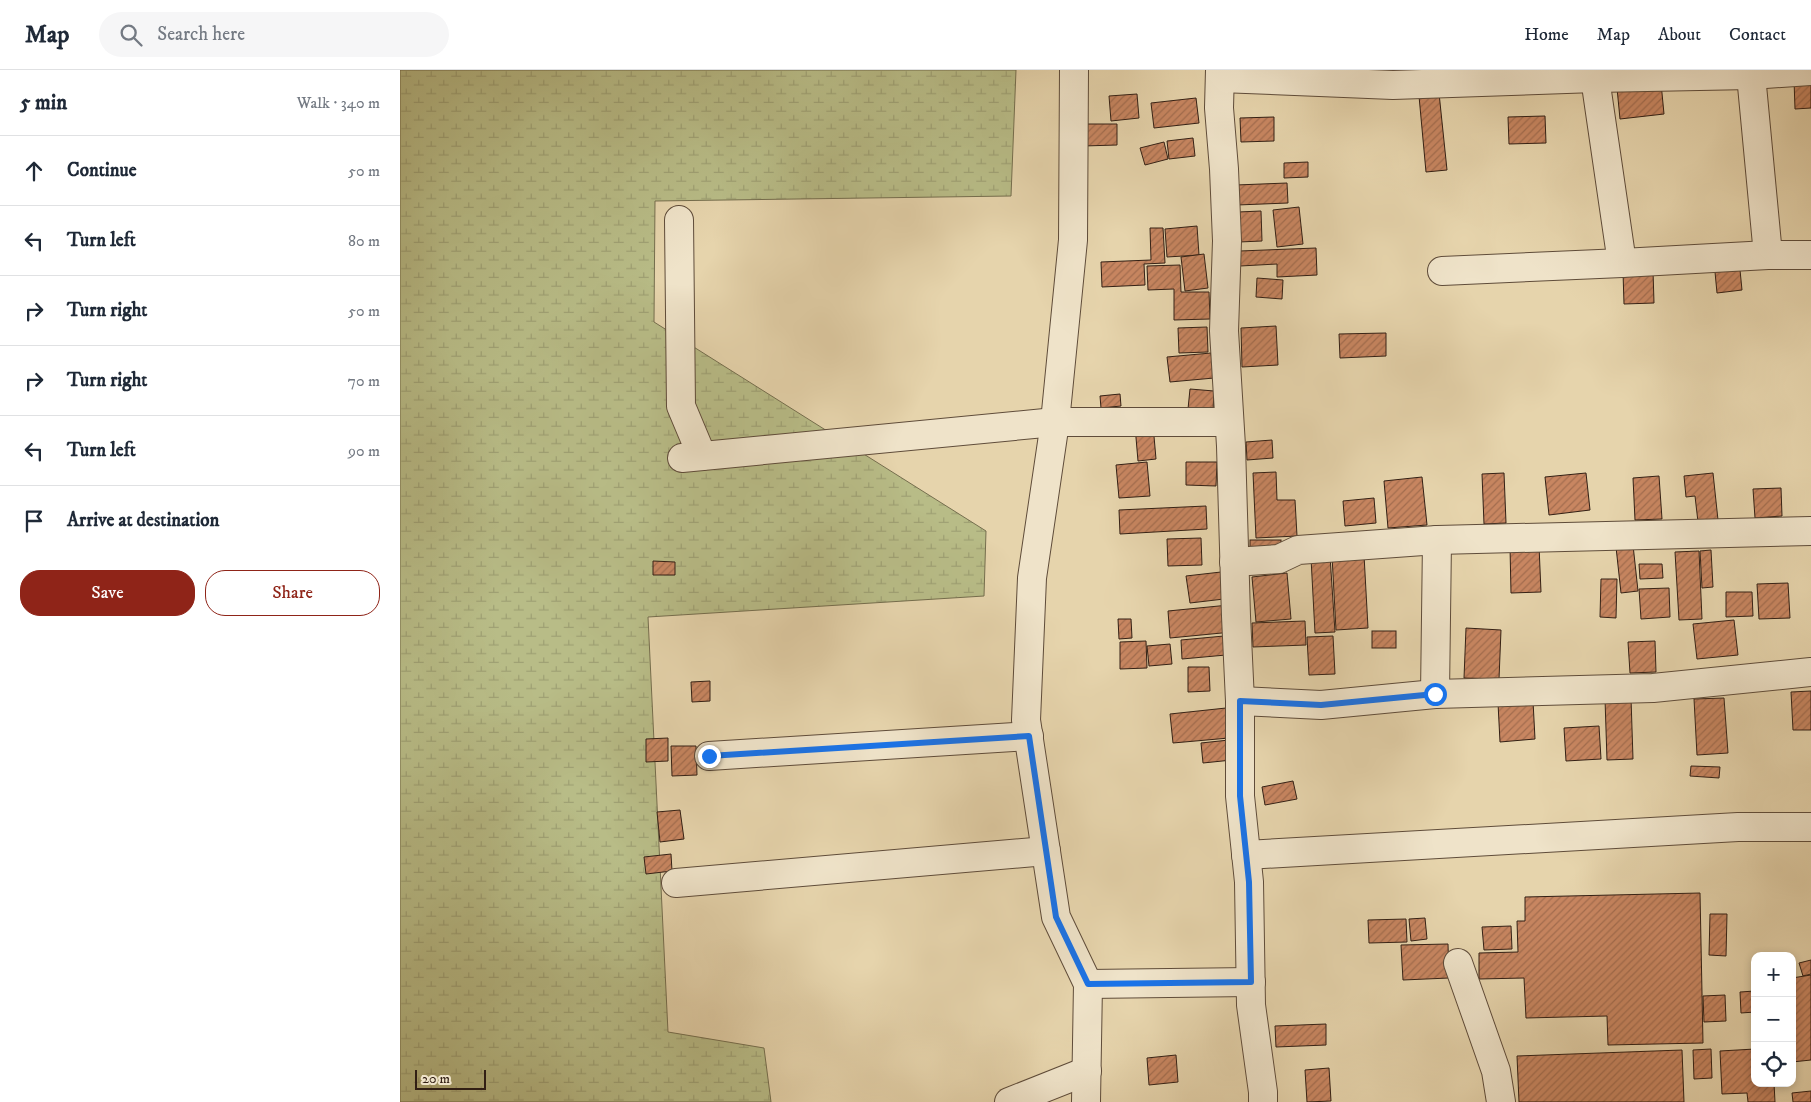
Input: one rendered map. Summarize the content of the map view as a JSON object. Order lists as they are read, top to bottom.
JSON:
{
  "scale_bar": "20 m",
  "page": {
    "header": "Map",
    "search": "Search here",
    "nav": [
      "Home",
      "Map",
      "About",
      "Contact"
    ],
    "heading": ["5 min", "Walk · 340 m"],
    "list": [
      ["Continue", "50 m"],
      ["Turn left", "80 m"],
      ["Turn right", "50 m"],
      ["Turn right", "70 m"],
      ["Turn left", "90 m"],
      "Arrive at destination"
    ],
    "buttons": ["Save", "Share"],
    "map_buttons": ["+", "−"],
    "scale": "20 m"
  }
}
